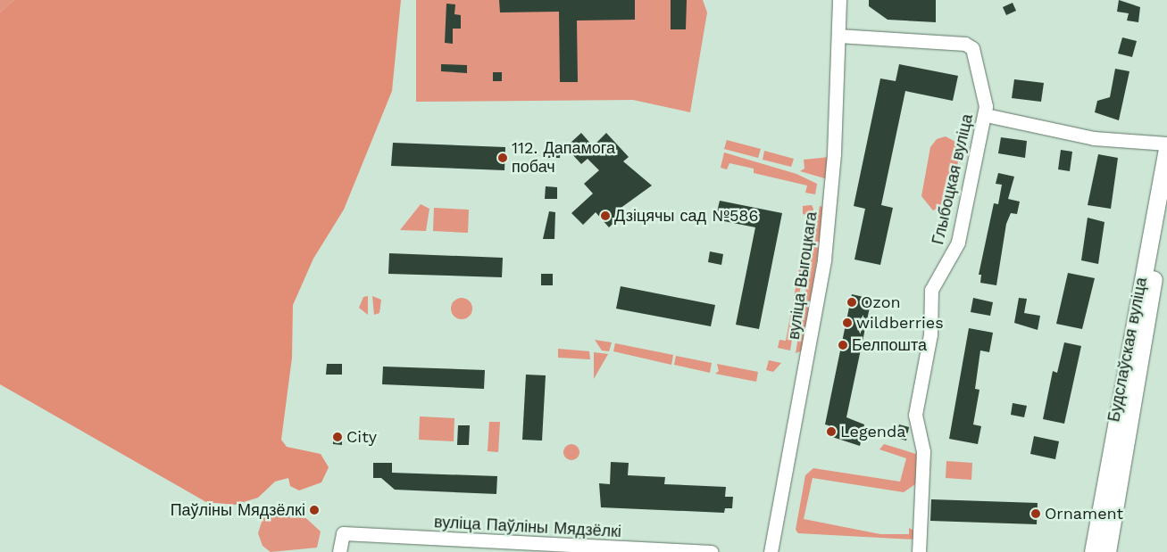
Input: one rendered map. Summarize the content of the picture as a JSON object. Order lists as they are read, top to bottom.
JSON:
{
  "streets": {
    "main road": ["Будслаўская вуліца"],
    "street": ["Глыбоцкая вуліца", "вуліца Выгоцкага", "вуліца Паўліны Мядзёлкі"]
  },
  "crossings": [
    ["Глыбоцкая вуліца", "вуліца Выгоцкага"]
  ],
  "places": [
    "112. Дапамога побач",
    "Дзіцячы сад №586",
    "Ozon",
    "wildberries",
    "Белпошта",
    "Legenda",
    "City",
    "Паўліны Мядзёлкі",
    "Ornament"
  ]
}
